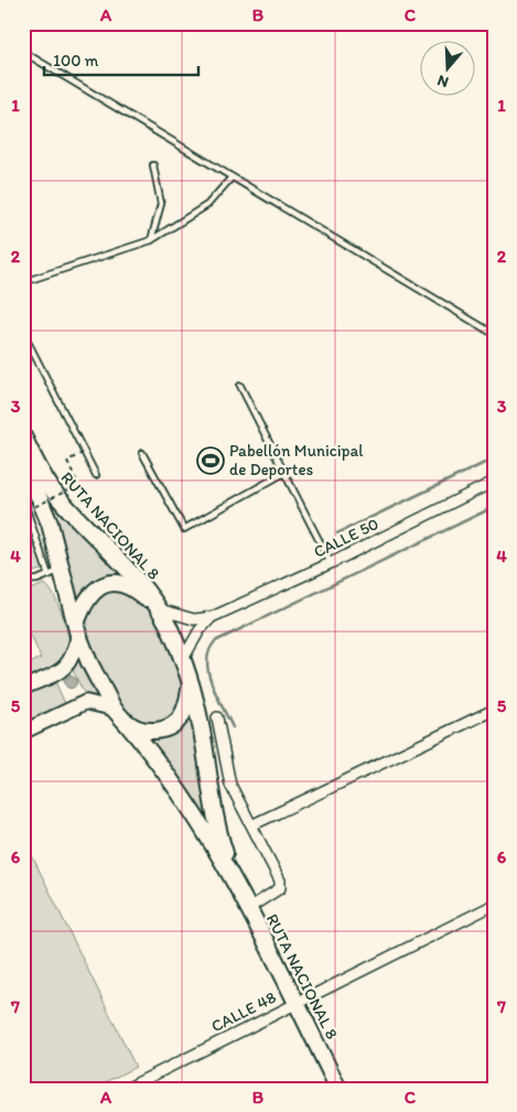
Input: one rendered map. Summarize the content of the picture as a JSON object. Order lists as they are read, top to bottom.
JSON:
{
  "streets": {
    "highway": ["RUTA NACIONAL 8"],
    "street": ["CALLE 50", "CALLE 48"]
  },
  "crossings": [
    ["RUTA NACIONAL 8", "CALLE 50"],
    ["RUTA NACIONAL 8", "CALLE 48"]
  ],
  "places": {
    "sports": ["Pabellón Municipal de Deportes"]
  },
  "scale_bar": "100 m",
  "north": "bottom",
  "grid": {
    "columns": ["A", "B", "C"],
    "rows": [
      "1",
      "2",
      "3",
      "4",
      "5",
      "6",
      "7"
    ]
  }
}
